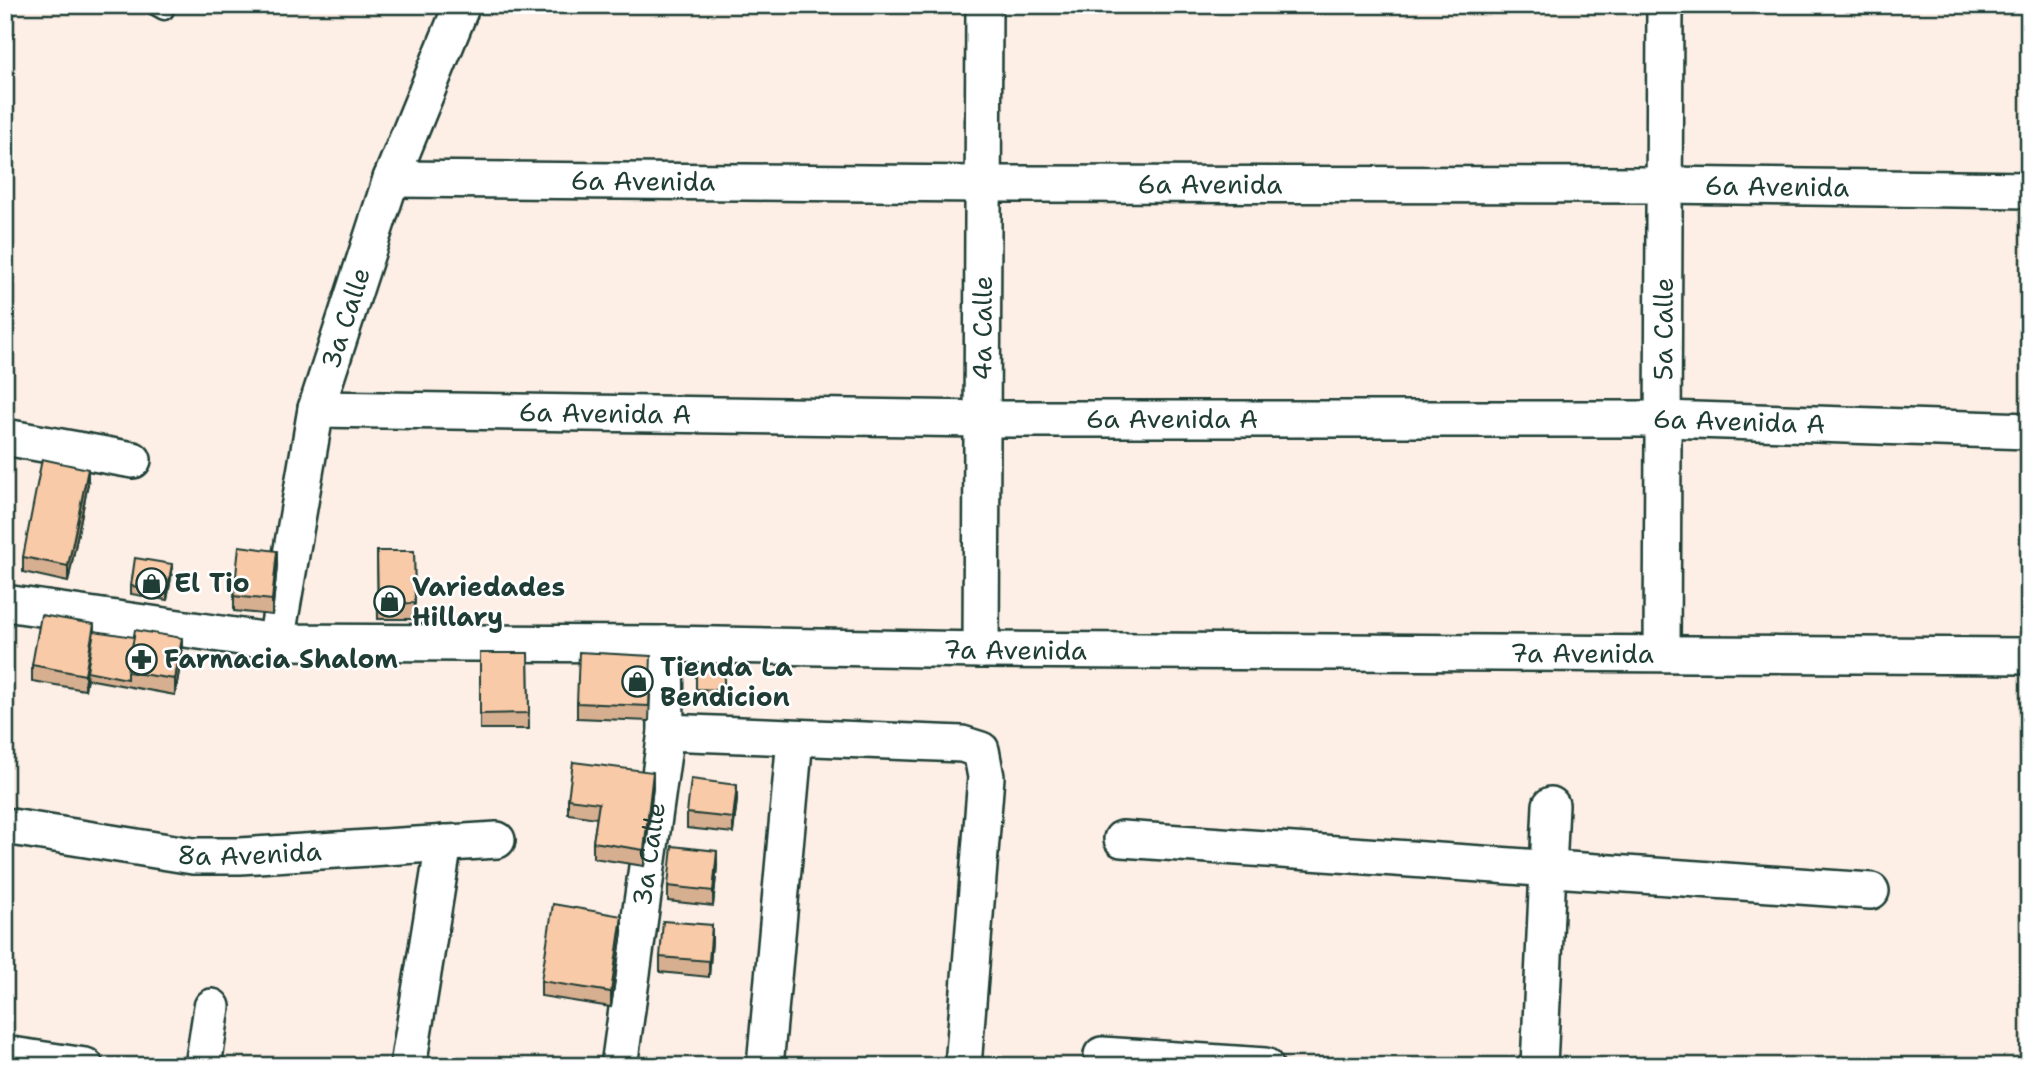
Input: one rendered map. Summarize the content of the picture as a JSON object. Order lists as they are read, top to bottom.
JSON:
{
  "streets": {
    "street": [
      "6a Avenida",
      "3a Calle",
      "4a Calle",
      "5a Calle",
      "6a Avenida A",
      "7a Avenida",
      "8a Avenida"
    ]
  },
  "crossings": [
    ["6a Avenida", "3a Calle"],
    ["6a Avenida", "4a Calle"],
    ["6a Avenida", "5a Calle"],
    ["3a Calle", "6a Avenida A"],
    ["3a Calle", "7a Avenida"],
    ["4a Calle", "6a Avenida A"],
    ["4a Calle", "7a Avenida"],
    ["5a Calle", "6a Avenida A"],
    ["5a Calle", "7a Avenida"]
  ],
  "places": {
    "shop": ["El Tio", "Variedades Hillary", "Tienda La Bendicion"],
    "pharmacy": ["Farmacia Shalom"]
  }
}
